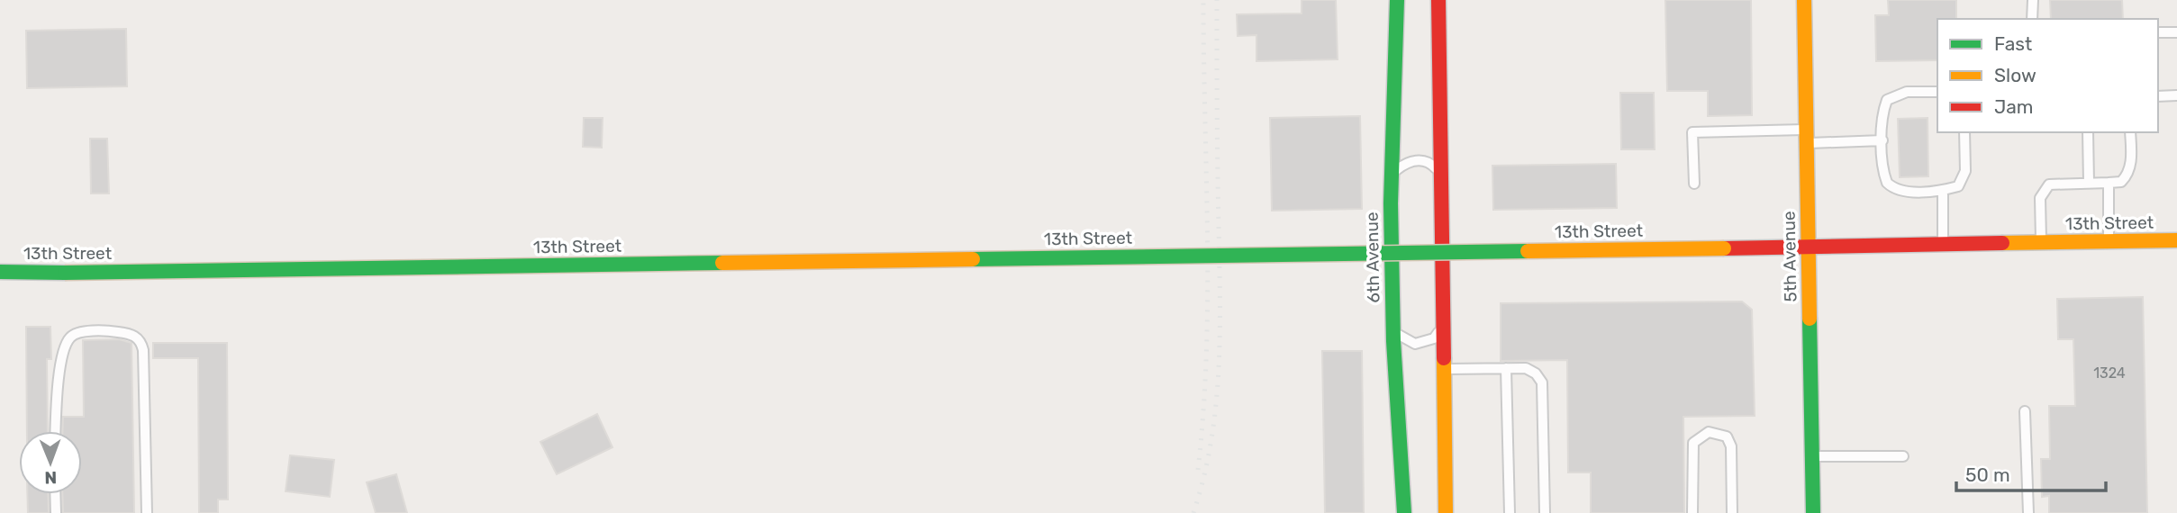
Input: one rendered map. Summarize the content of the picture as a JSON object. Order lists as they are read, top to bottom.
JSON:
{
  "streets": {
    "main road": ["13th Street", "5th Avenue", "6th Avenue"]
  },
  "crossings": [
    ["13th Street", "5th Avenue"]
  ],
  "house_numbers": ["1324"],
  "legend": ["Fast", "Slow", "Jam"],
  "scale_bar": "50 m",
  "north": "bottom"
}
